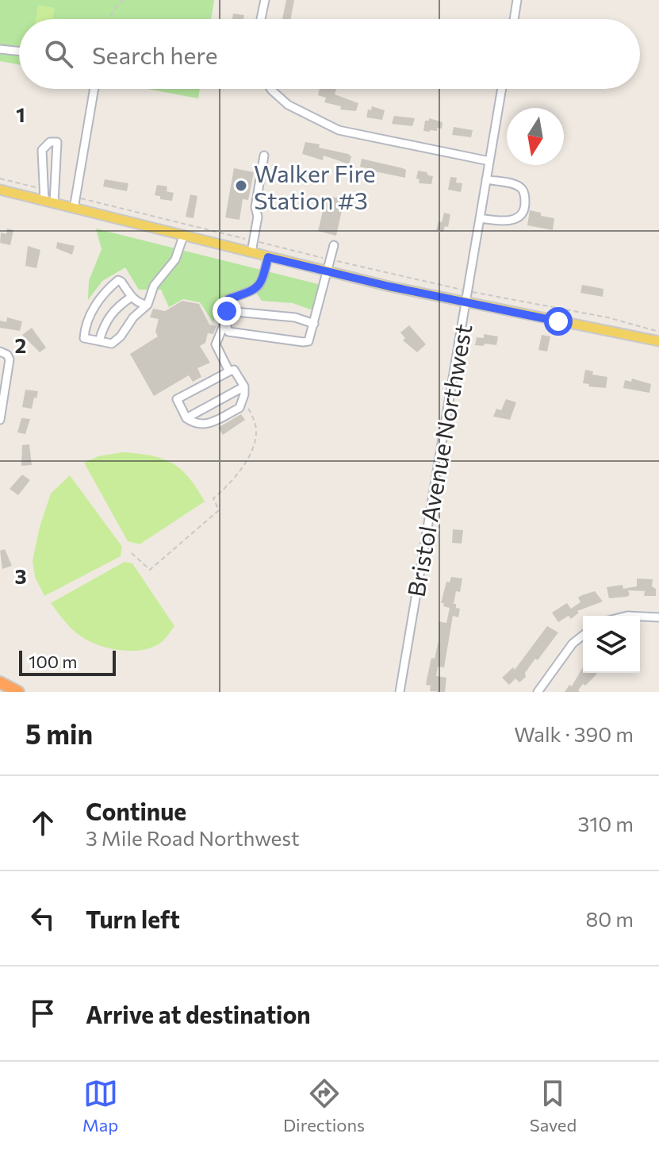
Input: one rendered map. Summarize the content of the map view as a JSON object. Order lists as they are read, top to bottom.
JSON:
{
  "streets": {
    "street": ["Bristol Avenue Northwest"]
  },
  "places": ["Walker Fire Station #3"],
  "scale_bar": "100 m",
  "north": "bottom",
  "page": {
    "search": "Search here",
    "scale": "100 m",
    "heading": ["5 min", "Walk · 390 m"],
    "list": [
      ["Continue", "3 Mile Road Northwest", "310 m"],
      ["Turn left", "80 m"],
      "Arrive at destination"
    ],
    "nav": ["Map", "Directions", "Saved"]
  },
  "grid": {
    "rows": ["1", "2", "3"]
  }
}
